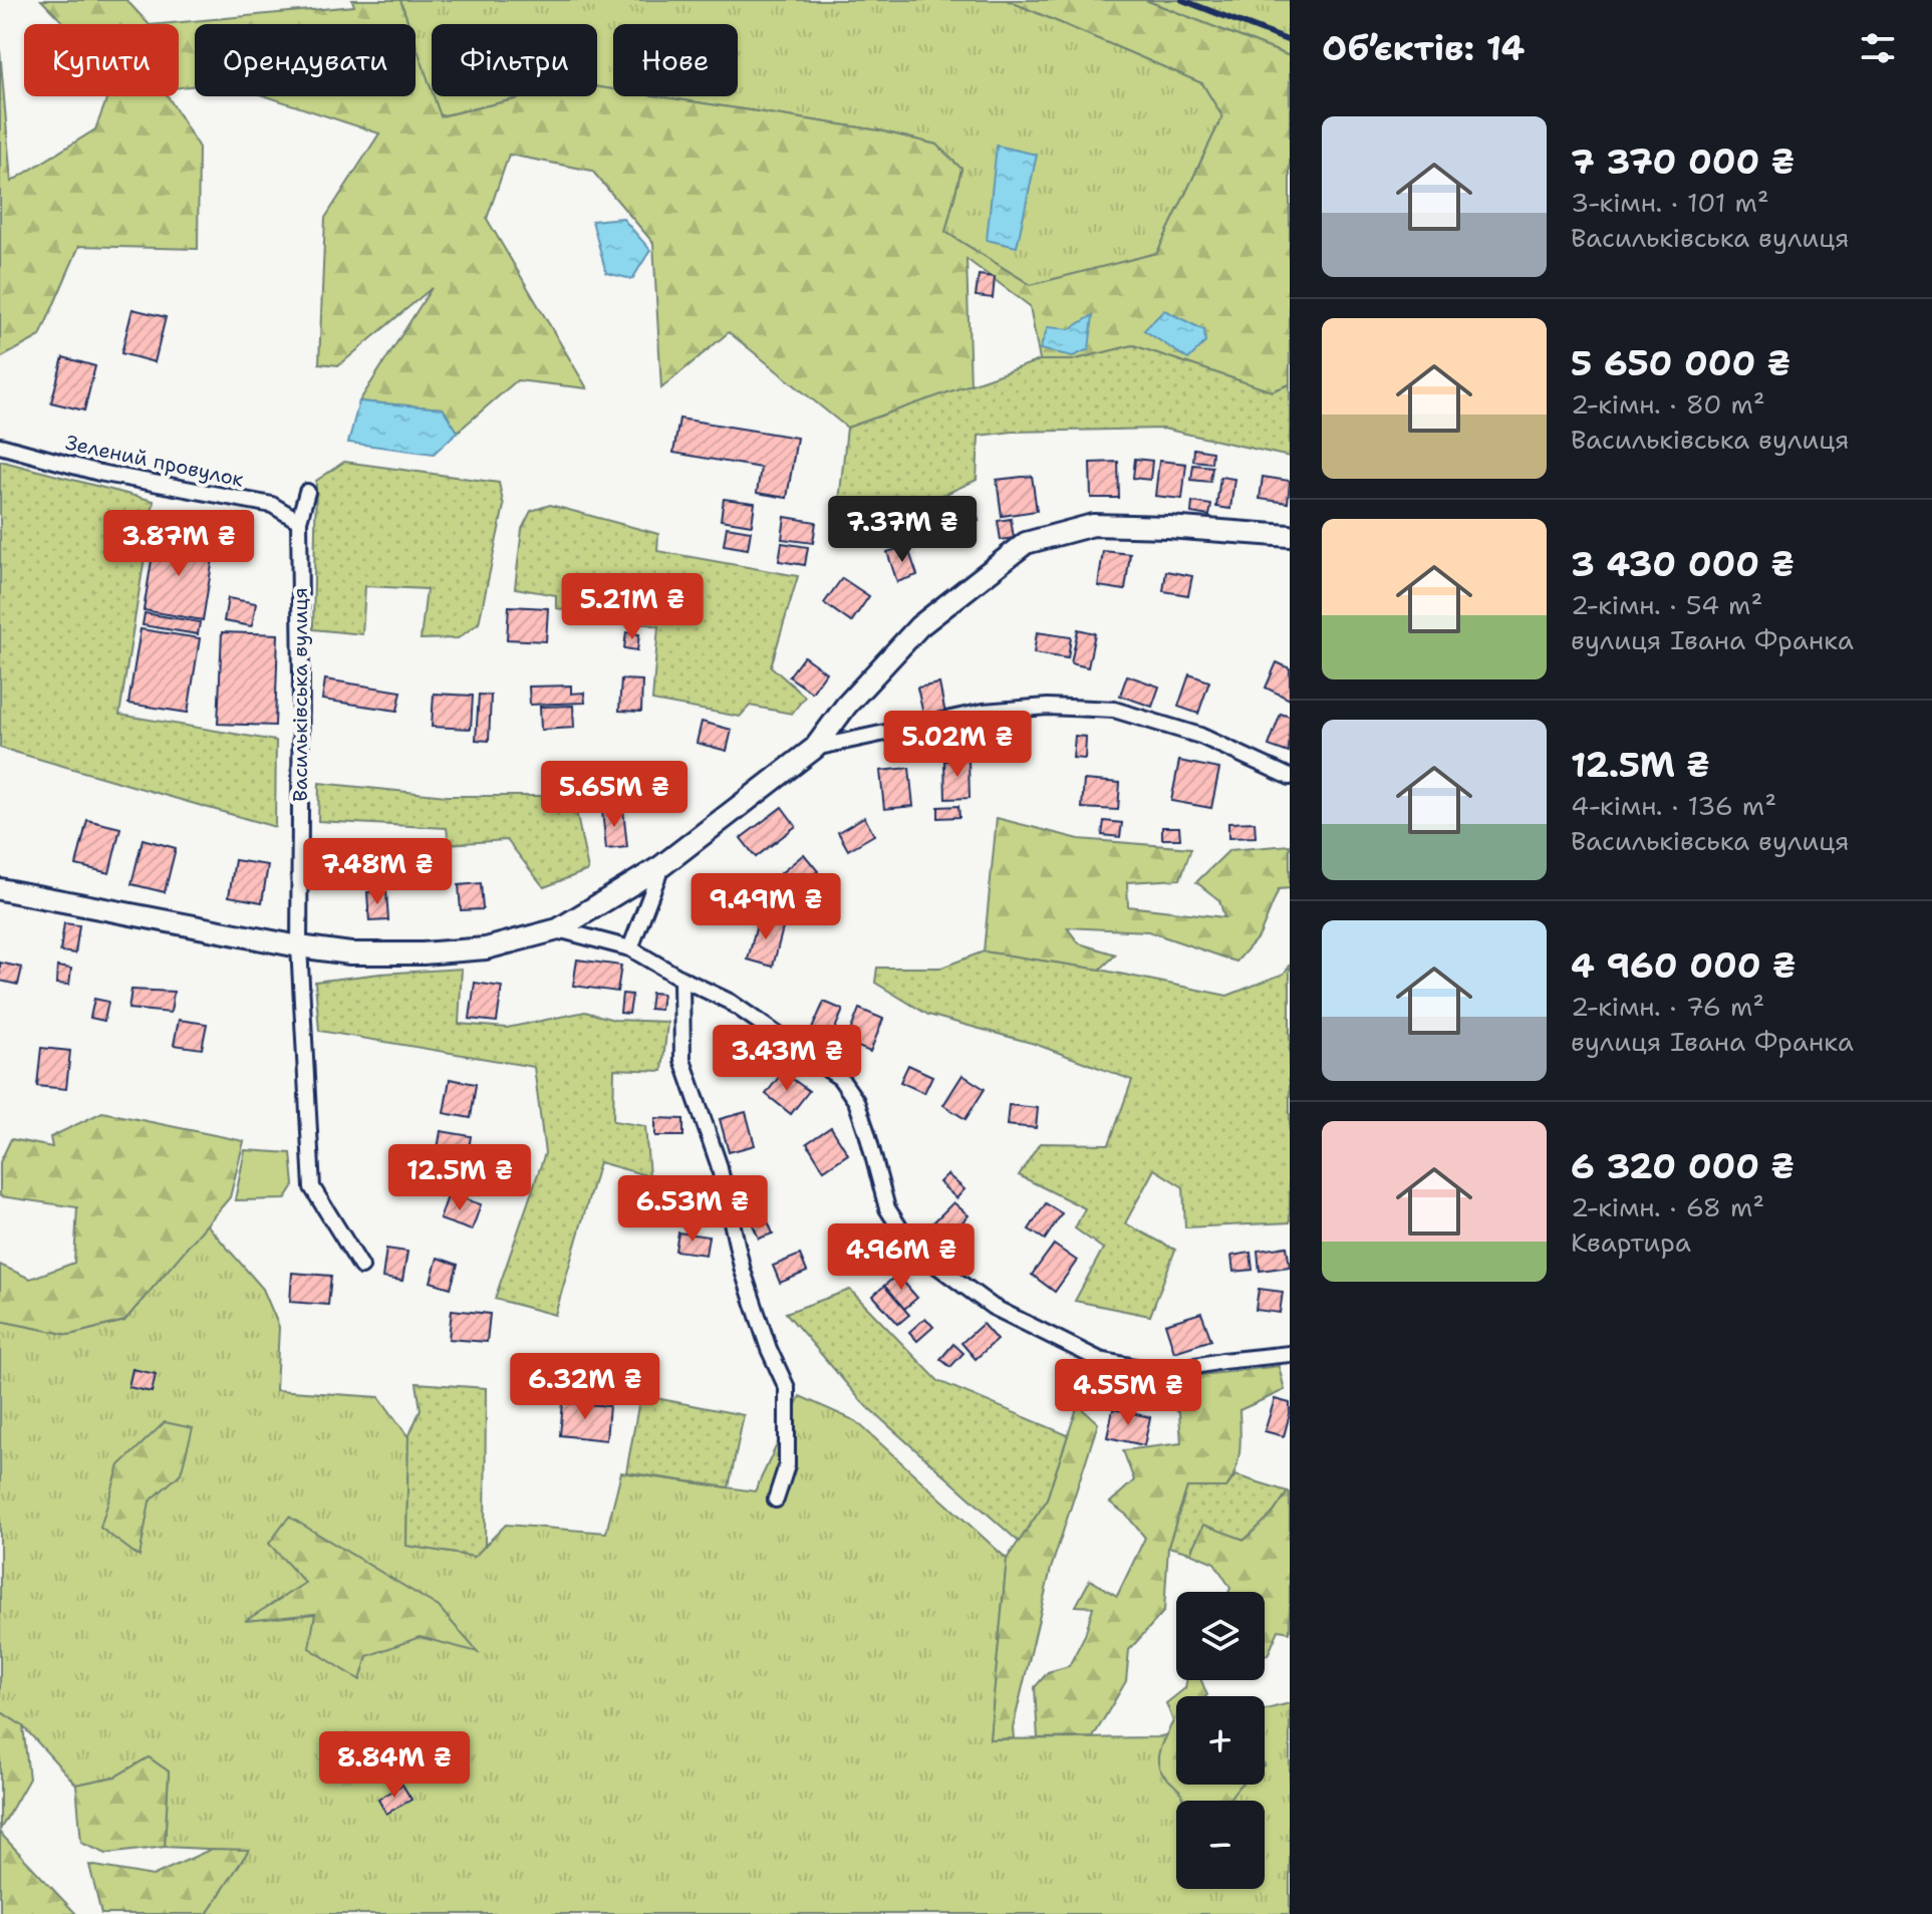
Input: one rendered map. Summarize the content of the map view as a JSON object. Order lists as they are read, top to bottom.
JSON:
{
  "streets": {
    "street": ["Зелений провулок", "Васильківська вулиця"]
  },
  "crossings": [
    ["Зелений провулок", "Васильківська вулиця"]
  ],
  "page": {
    "heading": "Об’єктів: 14",
    "chip": [
      "Купити",
      "Орендувати",
      "Фільтри",
      "Нове"
    ],
    "list": [
      {
        "name": "7 370 000 ₴",
        "note": "3-кімн. · 101 m² · Васильківська вулиця"
      },
      {
        "name": "5 650 000 ₴",
        "note": "2-кімн. · 80 m² · Васильківська вулиця"
      },
      {
        "name": "3 430 000 ₴",
        "note": "2-кімн. · 54 m² · вулиця Івана Франка"
      },
      {
        "name": "12.5M ₴",
        "note": "4-кімн. · 136 m² · Васильківська вулиця"
      },
      {
        "name": "4 960 000 ₴",
        "note": "2-кімн. · 76 m² · вулиця Івана Франка"
      },
      {
        "name": "6 320 000 ₴",
        "note": "2-кімн. · 68 m² · Квартира"
      }
    ],
    "price": [
      "7.37M ₴",
      "3.87M ₴",
      "5.21M ₴",
      "5.02M ₴",
      "5.65M ₴",
      "7.48M ₴",
      "9.49M ₴",
      "3.43M ₴",
      "12.5M ₴",
      "6.53M ₴",
      "4.96M ₴",
      "6.32M ₴",
      "4.55M ₴",
      "8.84M ₴"
    ],
    "map_buttons": ["+", "−"]
  }
}
